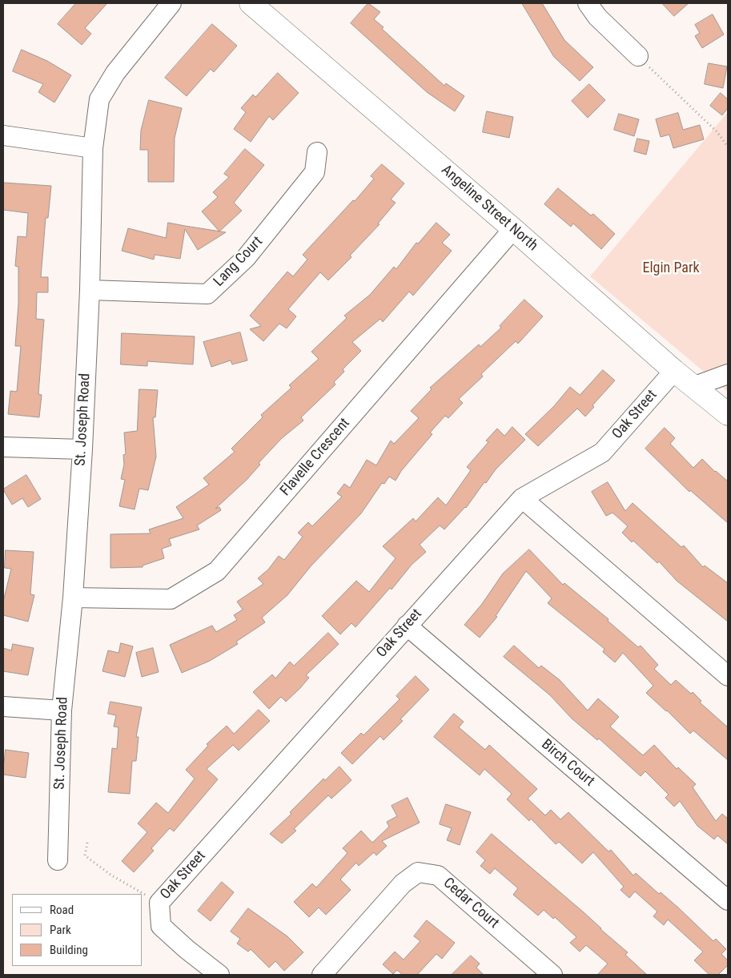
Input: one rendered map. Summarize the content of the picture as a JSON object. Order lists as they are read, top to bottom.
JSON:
{
  "streets": {
    "main road": ["Angeline Street North"],
    "street": [
      "Lang Court",
      "Oak Street",
      "St. Joseph Road",
      "Flavelle Crescent",
      "Birch Court",
      "Cedar Court"
    ]
  },
  "crossings": [
    ["Angeline Street North", "Oak Street"],
    ["Angeline Street North", "Flavelle Crescent"],
    ["Lang Court", "St. Joseph Road"],
    ["Oak Street", "Birch Court"],
    ["St. Joseph Road", "Flavelle Crescent"]
  ],
  "parks": ["Elgin Park"],
  "legend": ["Road", "Park", "Building"]
}
